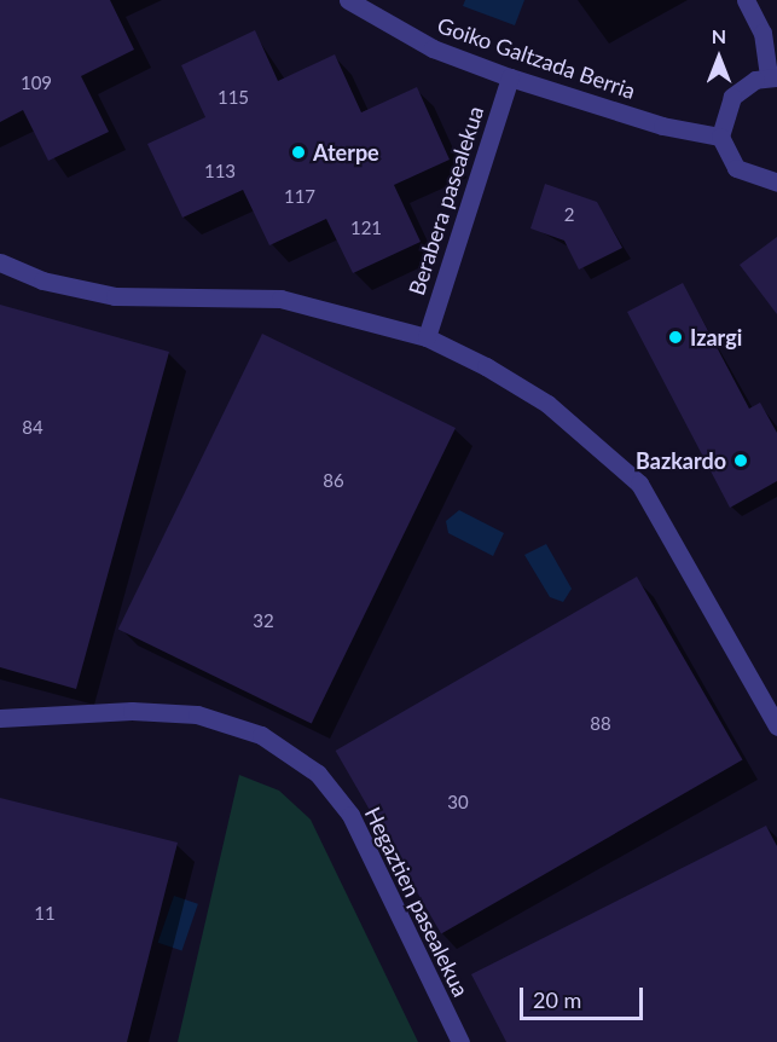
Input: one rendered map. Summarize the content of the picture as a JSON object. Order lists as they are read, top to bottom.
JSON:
{
  "streets": {
    "street": ["Goiko Galtzada Berria", "Berabera pasealekua", "Hegaztien pasealekua"]
  },
  "crossings": [
    ["Goiko Galtzada Berria", "Berabera pasealekua"]
  ],
  "places": ["Aterpe", "Izargi", "Bazkardo"],
  "house_numbers": [
    "109",
    "115",
    "113",
    "117",
    "2",
    "121",
    "84",
    "86",
    "32",
    "88",
    "30",
    "11"
  ],
  "scale_bar": "20 m",
  "north": "top"
}
